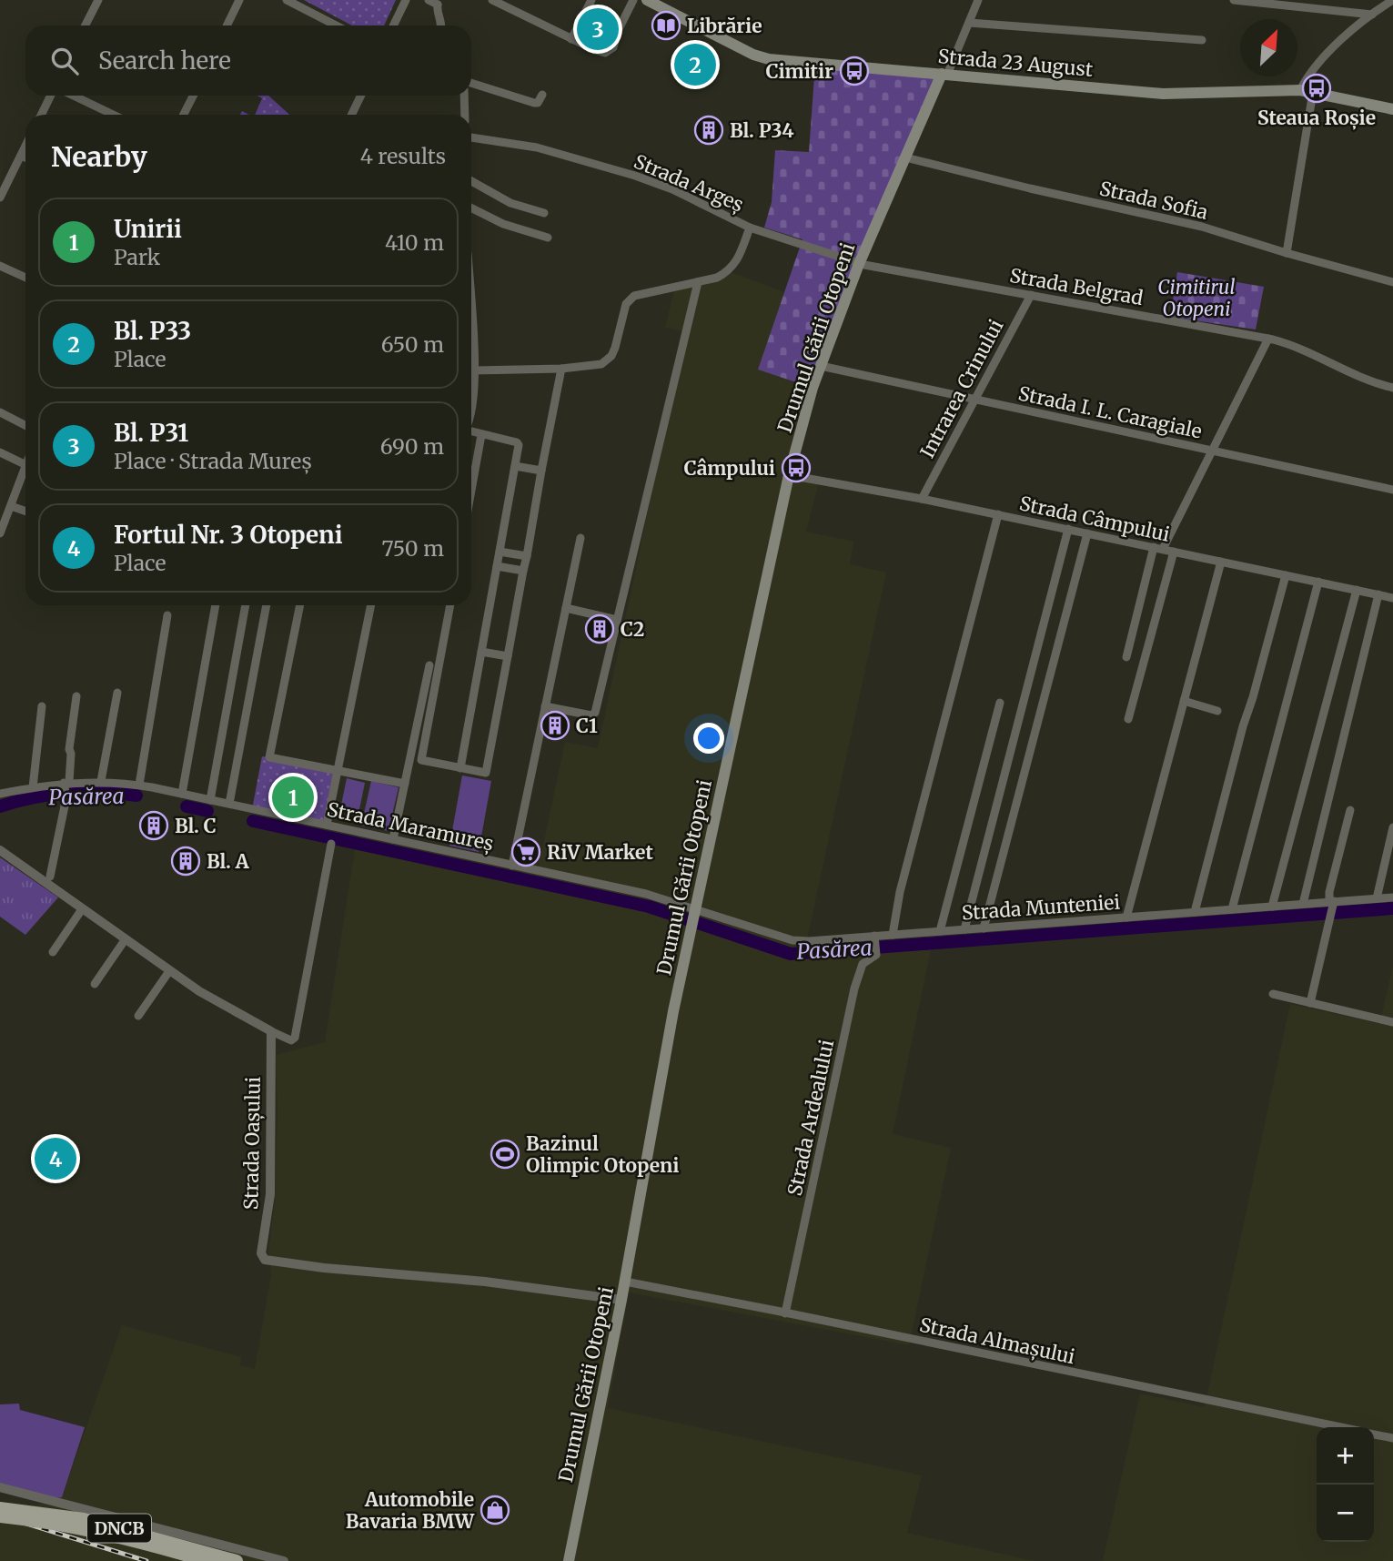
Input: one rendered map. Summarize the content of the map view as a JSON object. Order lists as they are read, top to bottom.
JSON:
{
  "streets": {
    "main road": ["Strada 23 August", "Drumul Gării Otopeni", "DNCB"],
    "street": [
      "Strada Argeș",
      "Strada Sofia",
      "Strada Belgrad",
      "Intrarea Crinului",
      "Strada I. L. Caragiale",
      "Strada Câmpului",
      "Strada Maramureș",
      "Strada Munteniei",
      "Strada Ardealului",
      "Strada Oașului",
      "Strada Almașului"
    ]
  },
  "crossings": [
    ["Strada 23 August", "Drumul Gării Otopeni"],
    ["Strada Argeș", "Strada Belgrad"],
    ["Strada Argeș", "Drumul Gării Otopeni"],
    ["Strada Sofia", "Drumul Gării Otopeni"],
    ["Strada Belgrad", "Drumul Gării Otopeni"],
    ["Strada Belgrad", "Intrarea Crinului"],
    ["Drumul Gării Otopeni", "Strada I. L. Caragiale"],
    ["Drumul Gării Otopeni", "Strada Câmpului"],
    ["Drumul Gării Otopeni", "Strada Maramureș"],
    ["Drumul Gării Otopeni", "Strada Munteniei"],
    ["Drumul Gării Otopeni", "Strada Oașului"],
    ["Drumul Gării Otopeni", "Strada Almașului"],
    ["Intrarea Crinului", "Strada I. L. Caragiale"],
    ["Intrarea Crinului", "Strada Câmpului"],
    ["Strada Maramureș", "Strada Munteniei"],
    ["Strada Munteniei", "Strada Ardealului"],
    ["Strada Ardealului", "Strada Almașului"]
  ],
  "water": ["Pasărea"],
  "parks": ["Cimitirul Otopeni"],
  "places": {
    "library": ["Librărie"],
    "bus stop": ["Cimitir", "Steaua Roșie", "Câmpului"],
    "building": [
      "Bl. P34",
      "C2",
      "C1",
      "Bl. C",
      "Bl. A"
    ],
    "supermarket": ["RiV Market"],
    "sports": ["Bazinul Olimpic Otopeni"],
    "shop": ["Automobile Bavaria BMW"]
  },
  "north": "top right",
  "page": {
    "pins": [
      "3",
      "2",
      "1",
      "4"
    ],
    "search": "Search here",
    "heading": ["Nearby", "4 results"],
    "list": [
      {
        "mark": "1",
        "name": "Unirii",
        "note": "Park",
        "value": "410 m"
      },
      {
        "mark": "2",
        "name": "Bl. P33",
        "note": "Place",
        "value": "650 m"
      },
      {
        "mark": "3",
        "name": "Bl. P31",
        "note": "Place · Strada Mureș",
        "value": "690 m"
      },
      {
        "mark": "4",
        "name": "Fortul Nr. 3 Otopeni",
        "note": "Place",
        "value": "750 m"
      }
    ],
    "map_buttons": ["+", "−"]
  }
}
